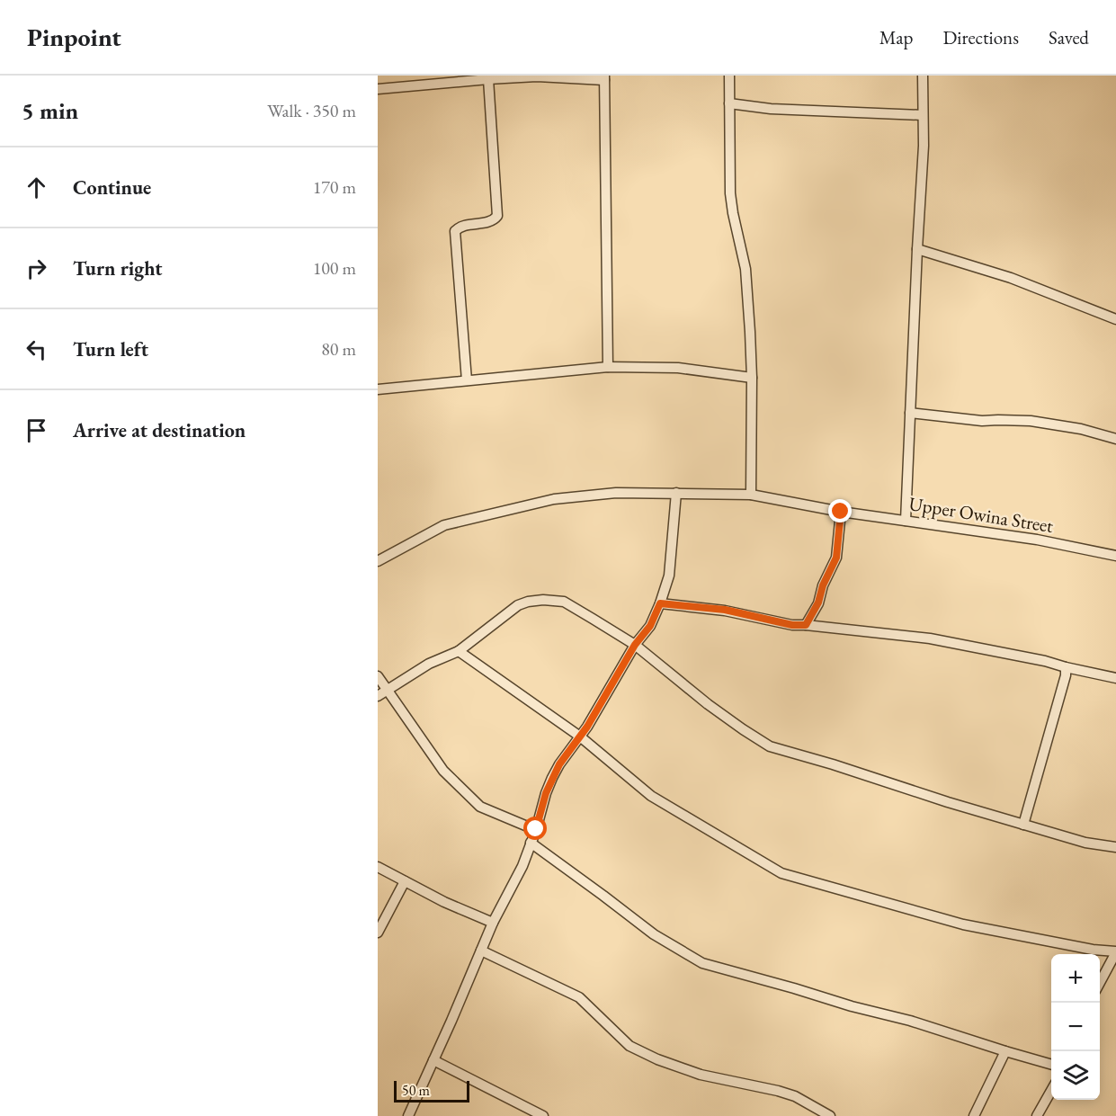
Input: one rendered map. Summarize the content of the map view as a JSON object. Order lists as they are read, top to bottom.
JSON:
{
  "streets": {
    "street": ["Upper Owina Street"]
  },
  "scale_bar": "50 m",
  "page": {
    "header": "Pinpoint",
    "nav": ["Map", "Directions", "Saved"],
    "heading": ["5 min", "Walk · 350 m"],
    "list": [
      ["Continue", "170 m"],
      ["Turn right", "100 m"],
      ["Turn left", "80 m"],
      "Arrive at destination"
    ],
    "map_buttons": ["+", "−"],
    "scale": "50 m"
  }
}
